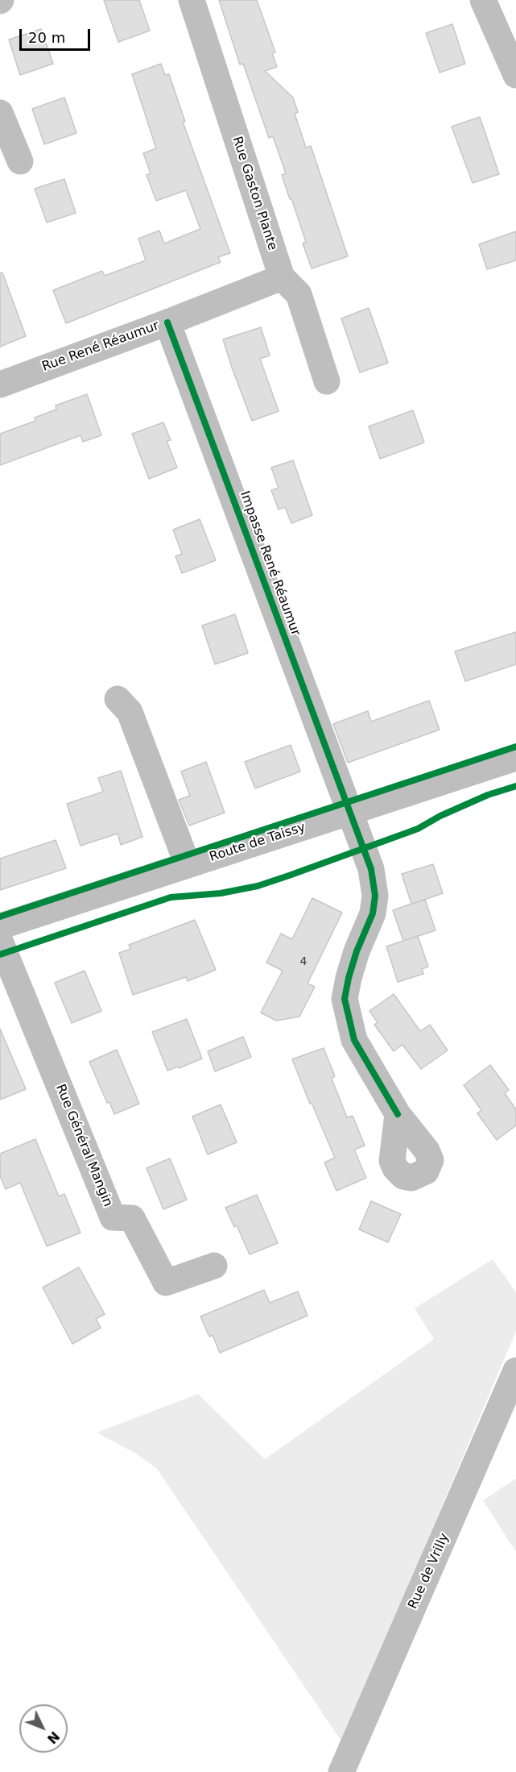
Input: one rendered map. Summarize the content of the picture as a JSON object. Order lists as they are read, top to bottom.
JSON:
{
  "streets": {
    "street": [
      "Rue Gaston Plante",
      "Rue René Réaumur",
      "Impasse René Réaumur",
      "Route de Taissy",
      "Rue Général Mangin",
      "Rue de Vrilly"
    ]
  },
  "crossings": [
    ["Rue Gaston Plante", "Rue René Réaumur"],
    ["Rue René Réaumur", "Impasse René Réaumur"],
    ["Impasse René Réaumur", "Route de Taissy"]
  ],
  "house_numbers": ["4"],
  "scale_bar": "20 m",
  "north": "bottom right"
}
